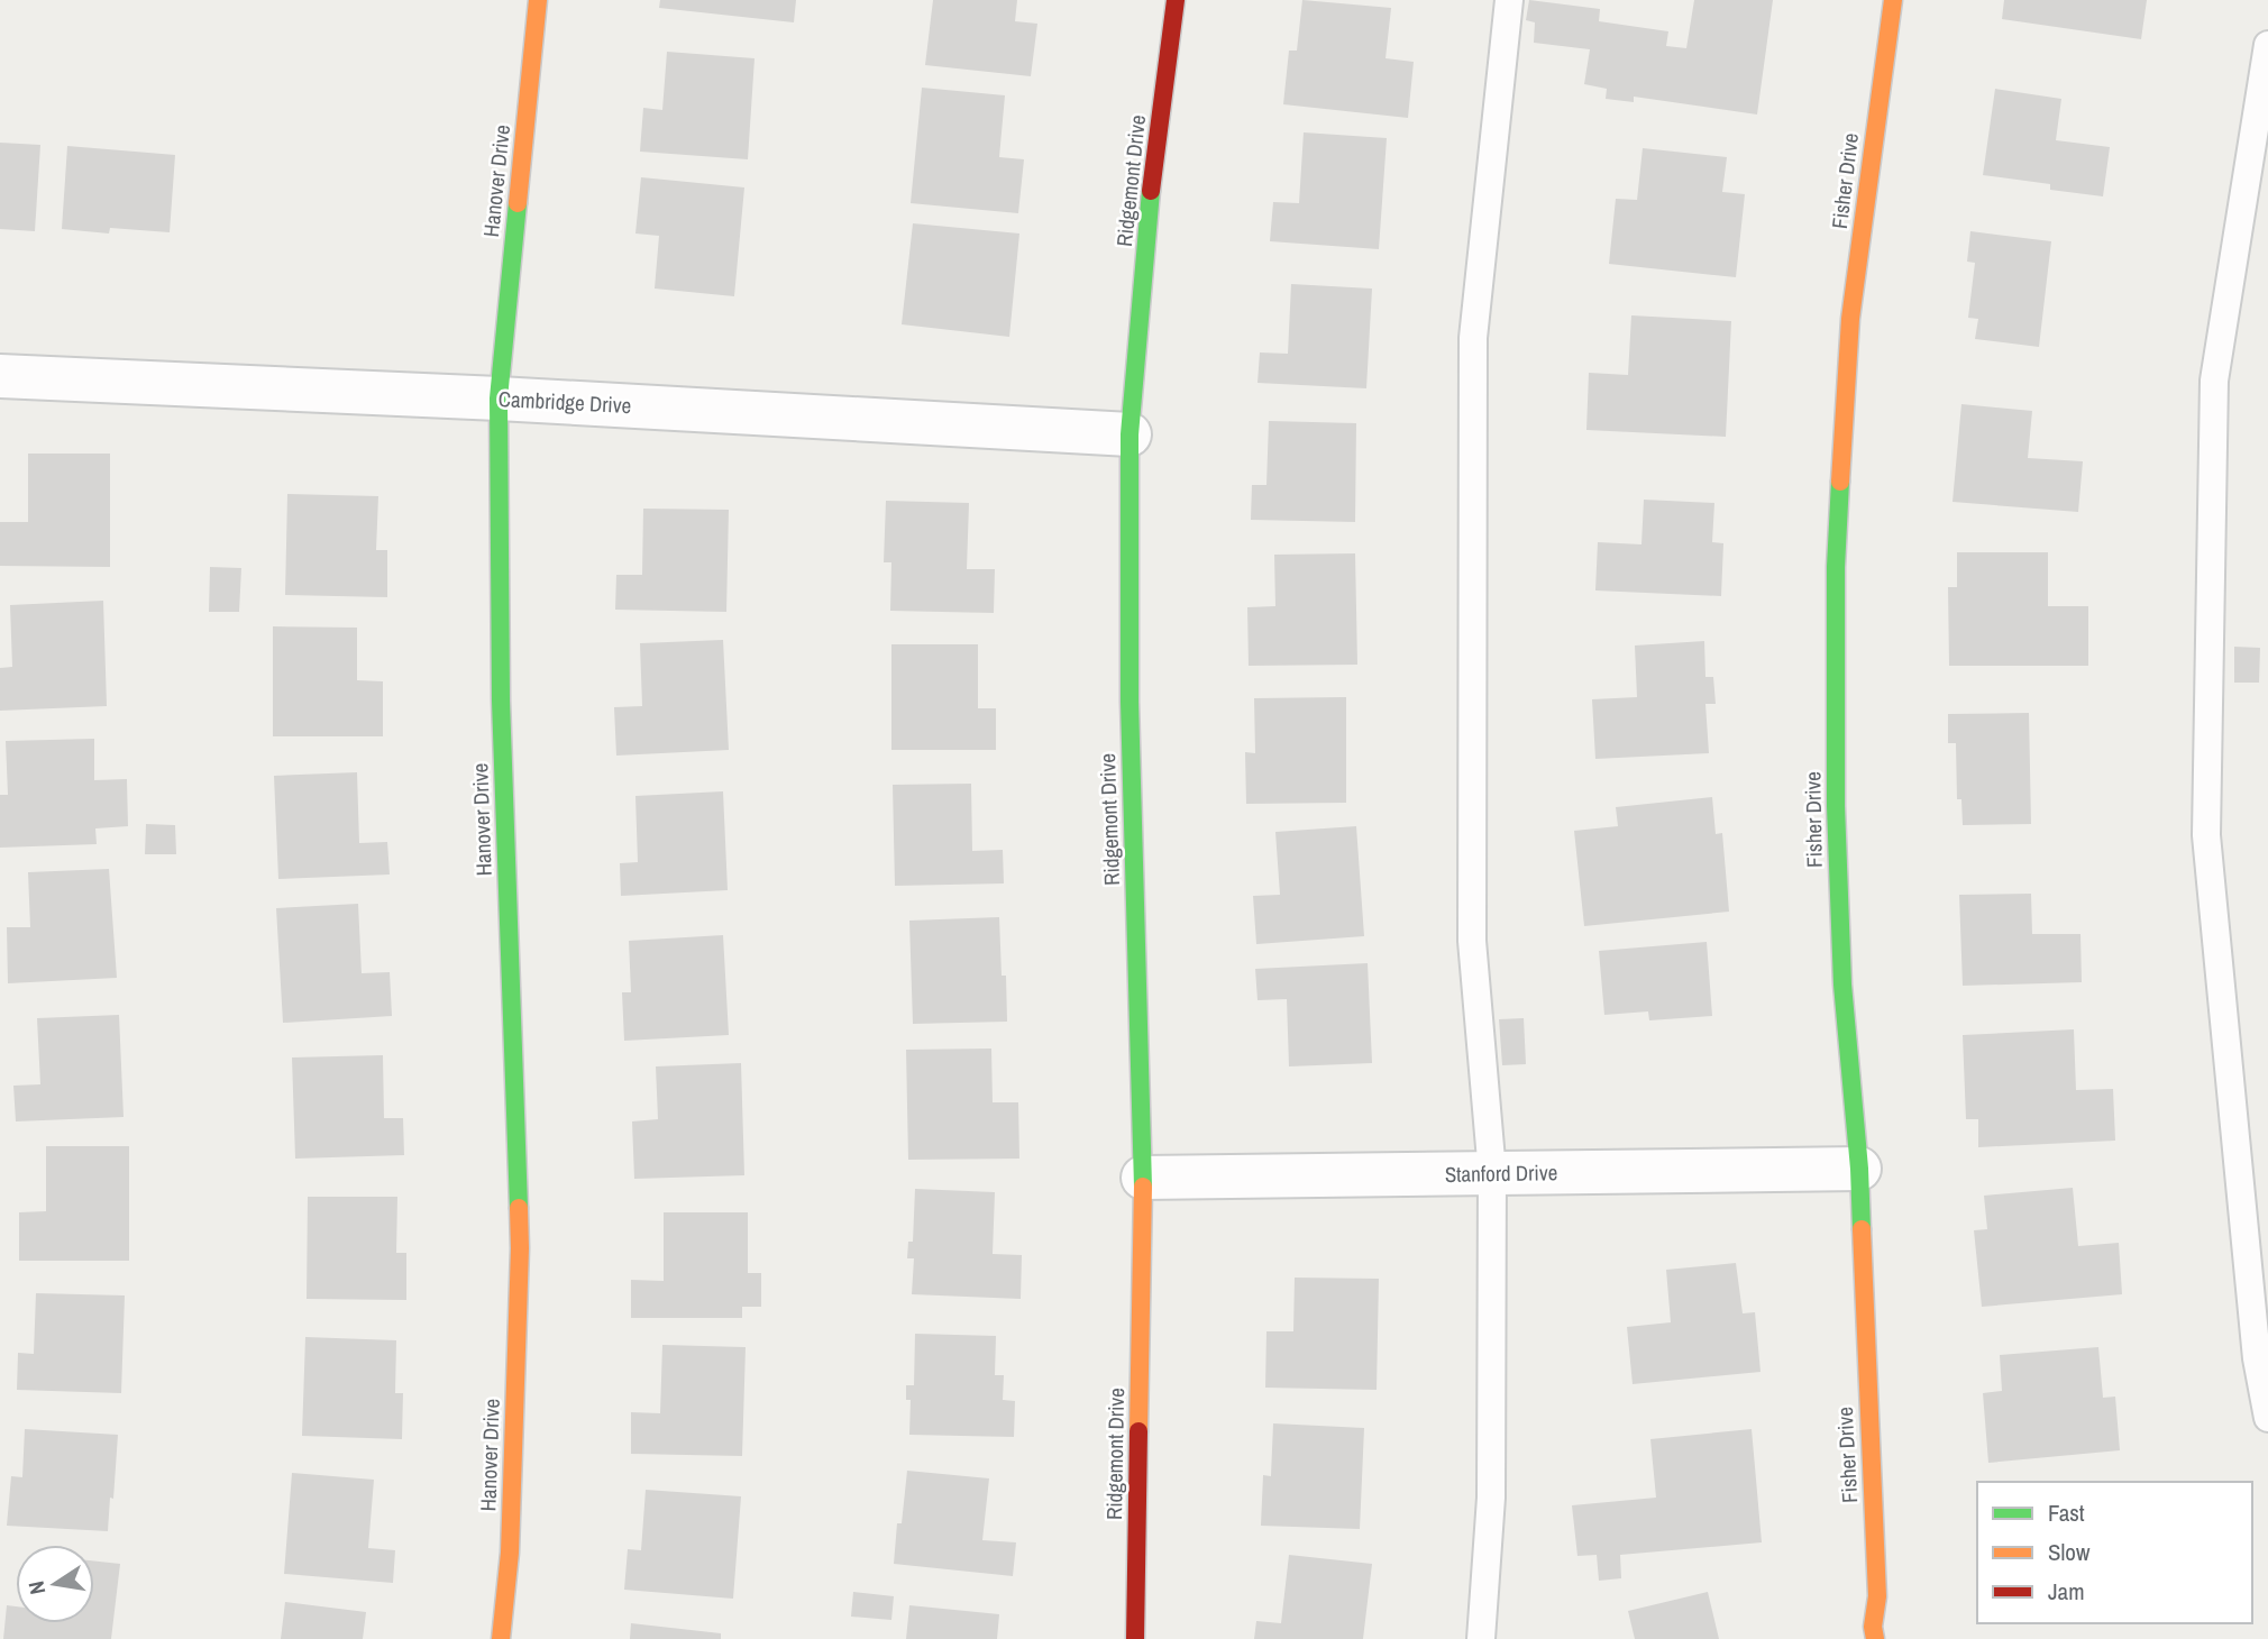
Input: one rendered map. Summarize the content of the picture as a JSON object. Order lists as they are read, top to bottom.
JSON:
{
  "streets": {
    "street": [
      "Hanover Drive",
      "Ridgemont Drive",
      "Fisher Drive",
      "Cambridge Drive",
      "Stanford Drive"
    ]
  },
  "crossings": [
    ["Hanover Drive", "Cambridge Drive"],
    ["Ridgemont Drive", "Cambridge Drive"],
    ["Ridgemont Drive", "Stanford Drive"],
    ["Fisher Drive", "Stanford Drive"]
  ],
  "legend": ["Fast", "Slow", "Jam"],
  "north": "left"
}
